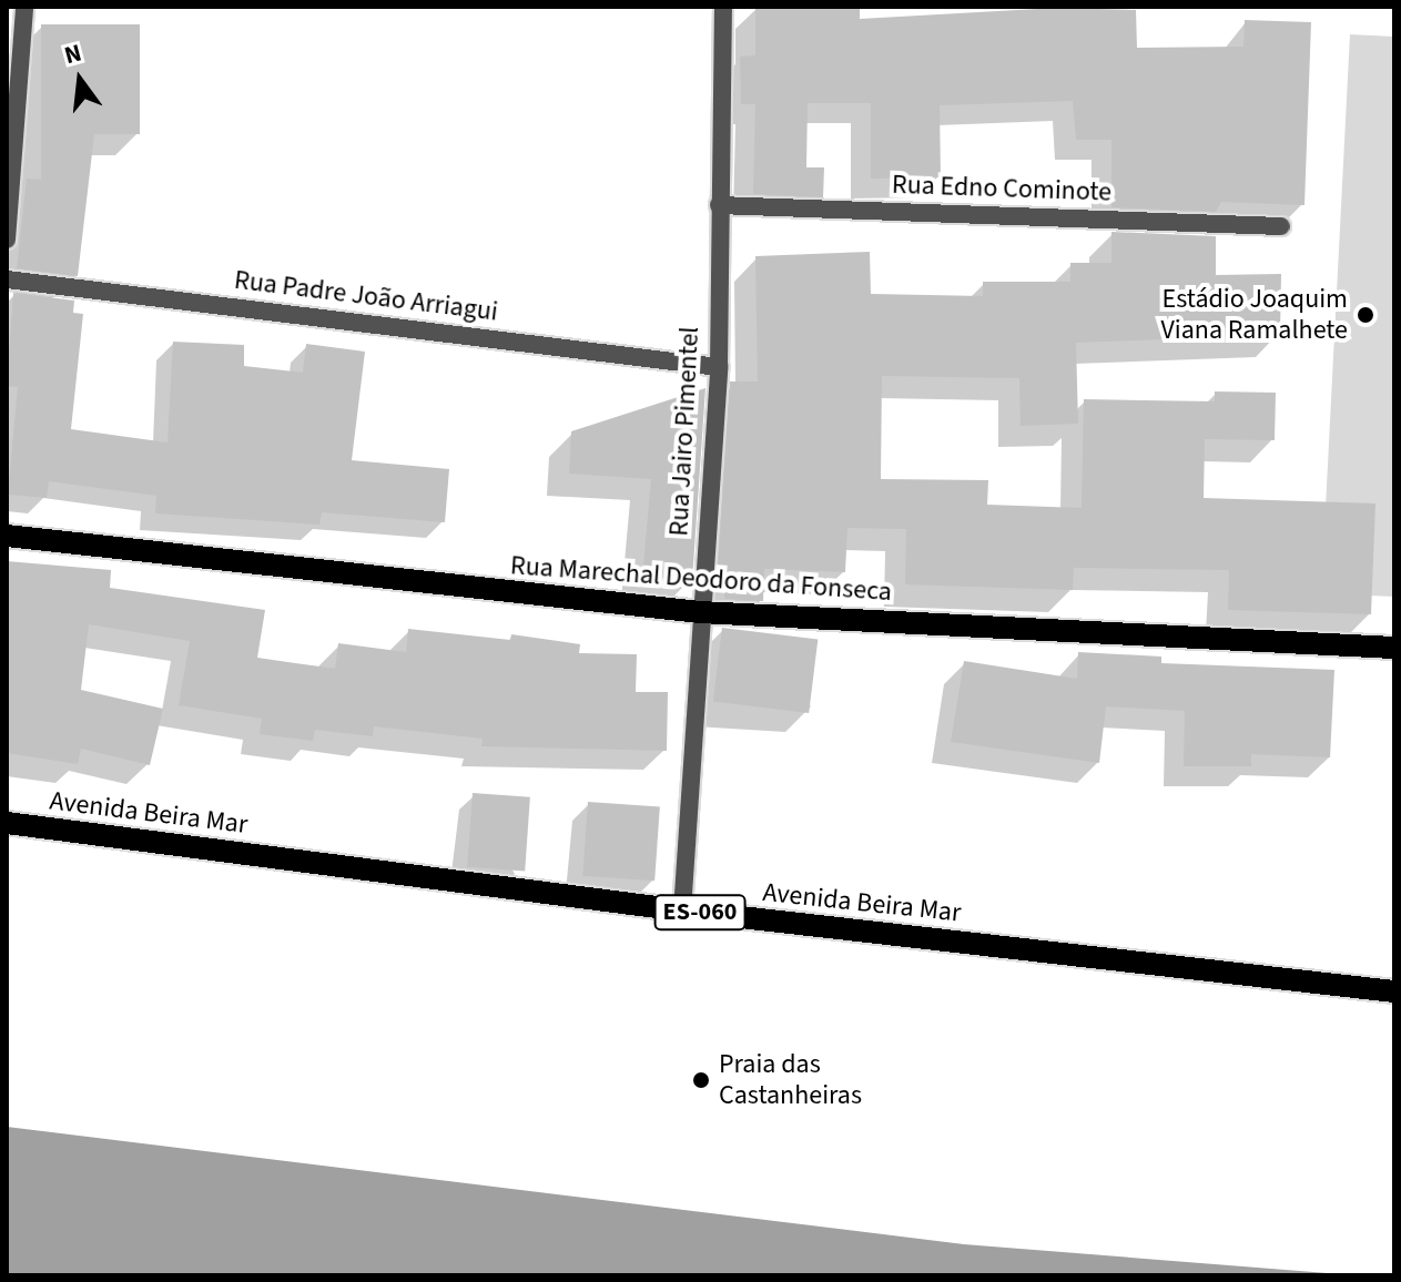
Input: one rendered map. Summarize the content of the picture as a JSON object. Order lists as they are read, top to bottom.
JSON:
{
  "streets": {
    "main road": ["Rua Marechal Deodoro da Fonseca", "Avenida Beira Mar", "ES-060"],
    "street": ["Rua Edno Cominote", "Rua Padre João Arriagui", "Rua Jairo Pimentel"]
  },
  "crossings": [
    ["Rua Edno Cominote", "Rua Jairo Pimentel"],
    ["Rua Padre João Arriagui", "Rua Jairo Pimentel"],
    ["Rua Jairo Pimentel", "Rua Marechal Deodoro da Fonseca"],
    ["Rua Jairo Pimentel", "Avenida Beira Mar"]
  ],
  "places": ["Estádio Joaquim Viana Ramalhete", "Praia das Castanheiras"],
  "north": "top"
}
